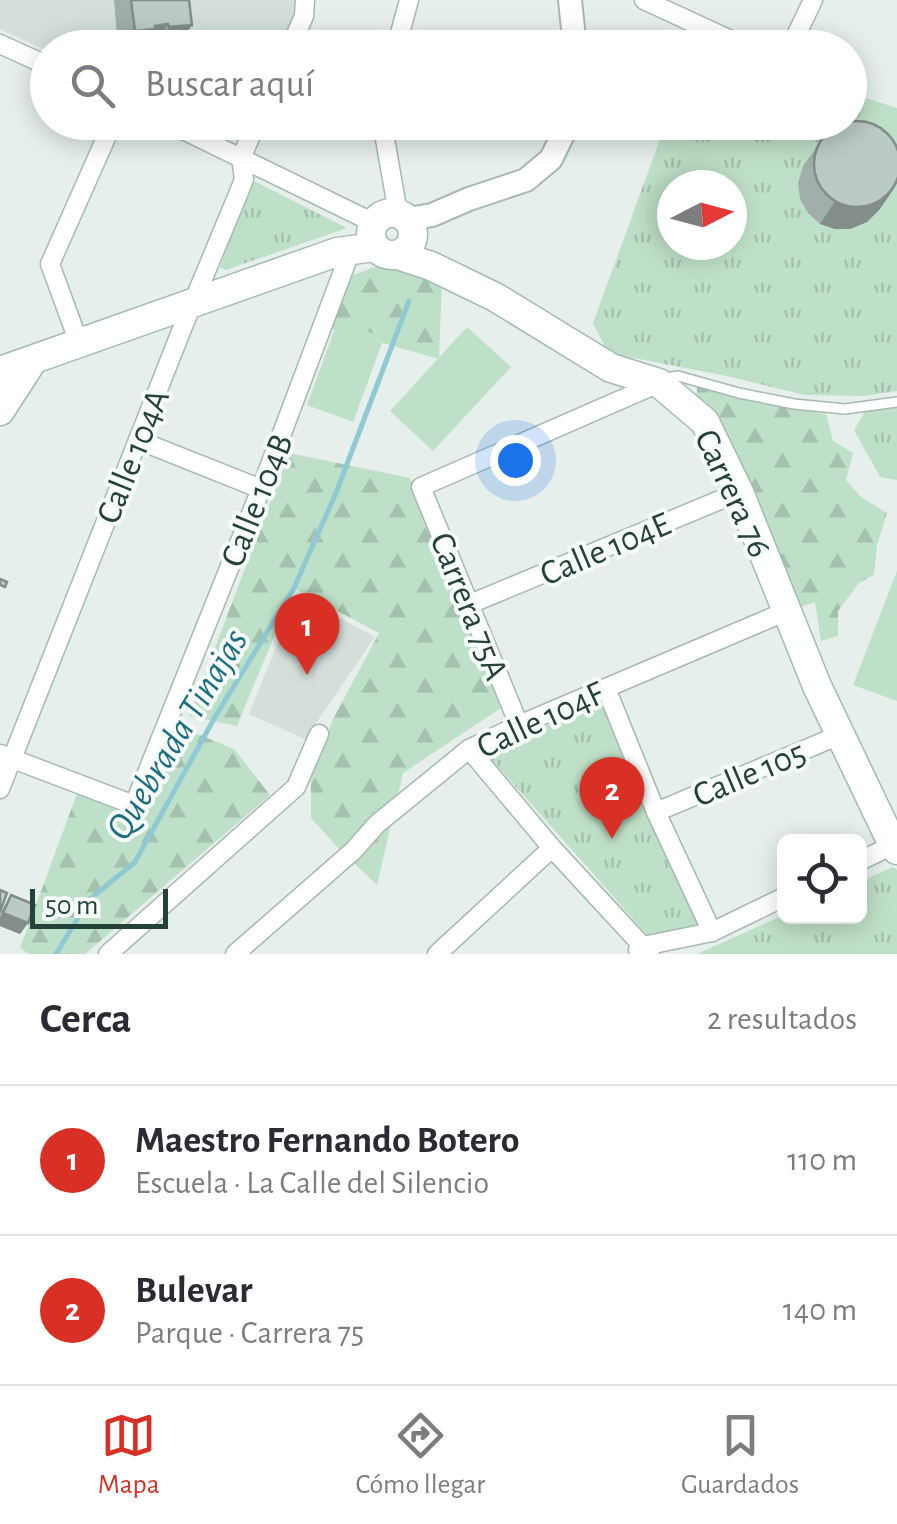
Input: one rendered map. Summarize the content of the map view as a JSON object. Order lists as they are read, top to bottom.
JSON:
{
  "streets": {
    "main road": ["Carrera 76"],
    "street": [
      "Calle 104A",
      "Calle 104B",
      "Calle 104E",
      "Carrera 75A",
      "Calle 104F",
      "Calle 105"
    ]
  },
  "crossings": [
    ["Calle 104A", "Calle 104B"],
    ["Carrera 76", "Calle 104B"],
    ["Carrera 76", "Calle 104E"],
    ["Carrera 76", "Carrera 75A"],
    ["Carrera 76", "Calle 104F"],
    ["Carrera 76", "Calle 105"],
    ["Calle 104E", "Carrera 75A"],
    ["Carrera 75A", "Calle 104F"]
  ],
  "water": ["Quebrada Tinajas"],
  "scale_bar": "50 m",
  "north": "right",
  "page": {
    "search": "Buscar aquí",
    "pins": ["1", "2"],
    "scale": "50 m",
    "heading": ["Cerca", "2 resultados"],
    "list": [
      {
        "mark": "1",
        "name": "Maestro Fernando Botero",
        "note": "Escuela · La Calle del Silencio",
        "value": "110 m"
      },
      {
        "mark": "2",
        "name": "Bulevar",
        "note": "Parque · Carrera 75",
        "value": "140 m"
      }
    ],
    "nav": ["Mapa", "Cómo llegar", "Guardados"]
  }
}
